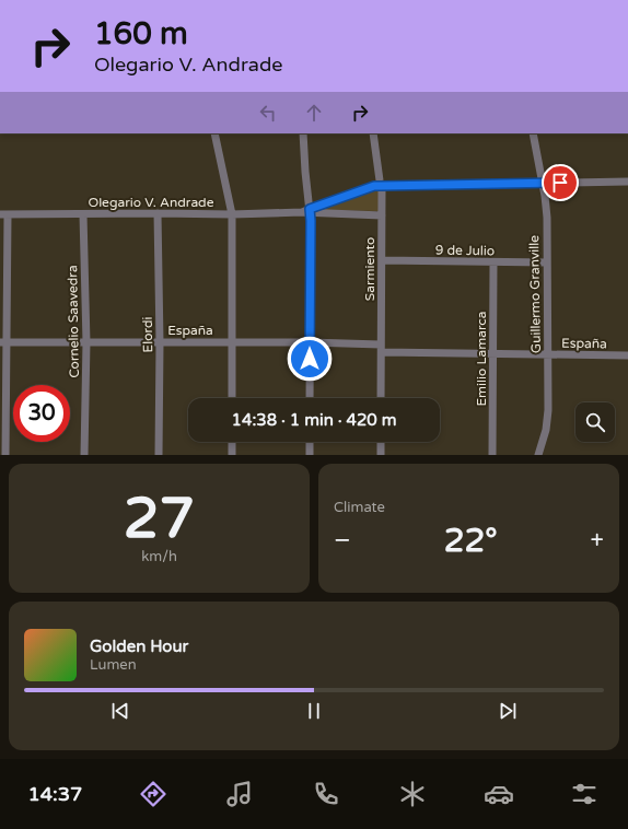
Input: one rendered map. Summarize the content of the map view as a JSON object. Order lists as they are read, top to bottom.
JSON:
{
  "streets": {
    "street": [
      "Olegario V. Andrade",
      "9 de Julio",
      "Sarmiento",
      "Guillermo Granville",
      "Cornelio Saavedra",
      "España",
      "Elordi",
      "Emilio Lamarca"
    ]
  },
  "crossings": [
    ["Olegario V. Andrade", "Sarmiento"],
    ["Olegario V. Andrade", "Guillermo Granville"],
    ["Olegario V. Andrade", "Cornelio Saavedra"],
    ["Olegario V. Andrade", "Elordi"],
    ["9 de Julio", "Sarmiento"],
    ["9 de Julio", "Guillermo Granville"],
    ["9 de Julio", "Emilio Lamarca"],
    ["Sarmiento", "España"],
    ["Guillermo Granville", "España"],
    ["Cornelio Saavedra", "España"],
    ["España", "Elordi"],
    ["España", "Emilio Lamarca"]
  ],
  "page": {
    "turn": ["160 m", "Olegario V. Andrade"],
    "limit": "30",
    "trip": "14:38 · 1 min · 420 m",
    "tile": [
      ["27", "km/h"],
      "Climate"
    ],
    "heat": ["−", "22°", "+"],
    "song": ["Golden Hour", "Lumen"],
    "tabs": "14:37"
  }
}
